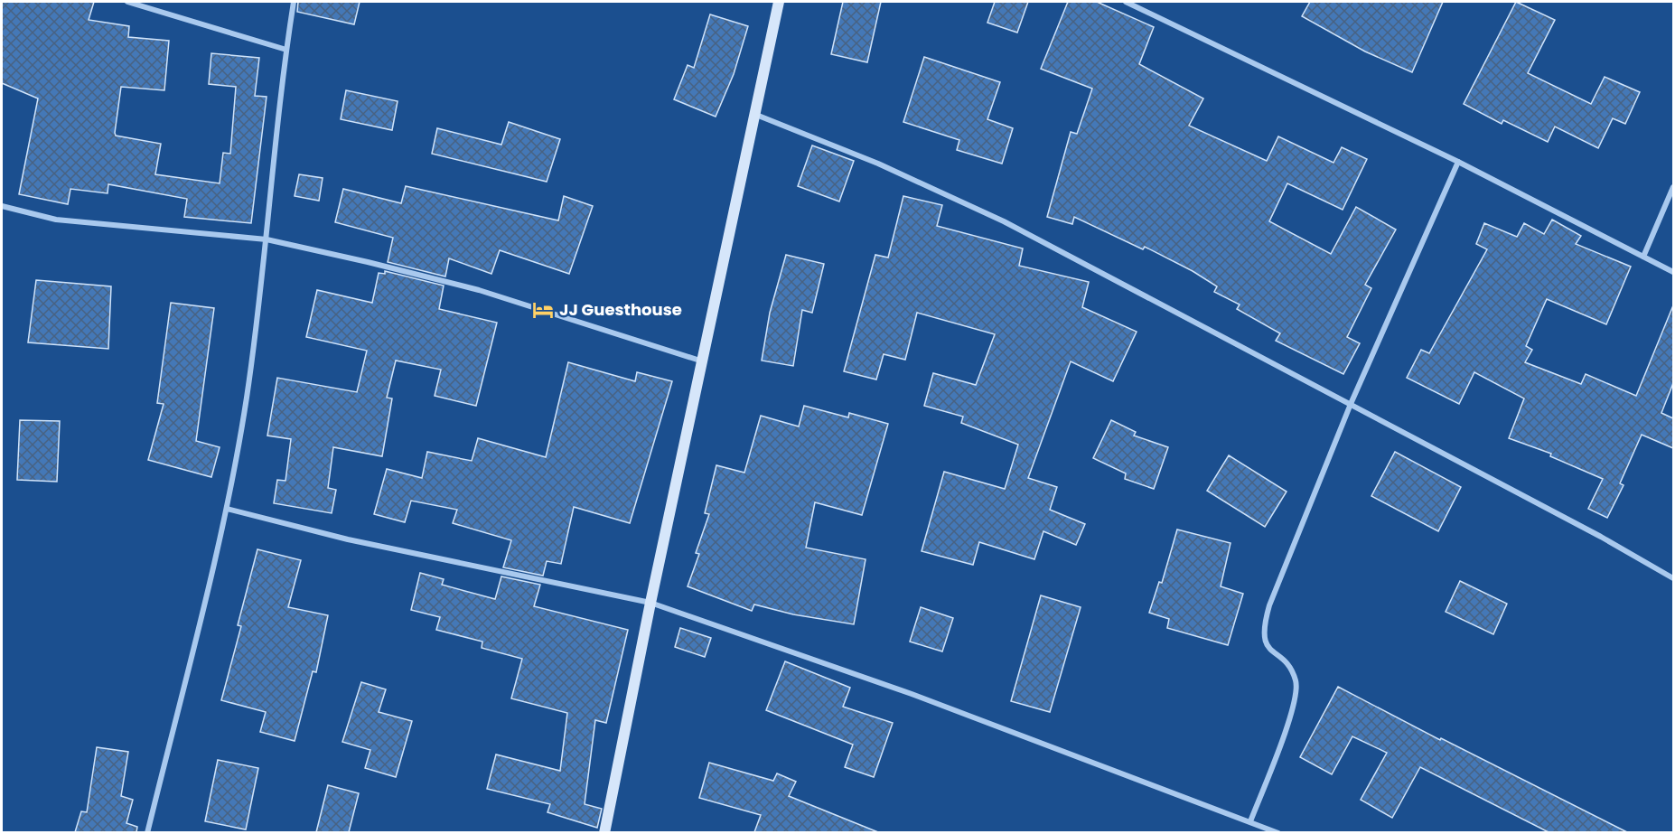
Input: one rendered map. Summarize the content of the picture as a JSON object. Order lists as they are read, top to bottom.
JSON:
{
  "places": {
    "hotel": ["JJ Guesthouse"]
  }
}
